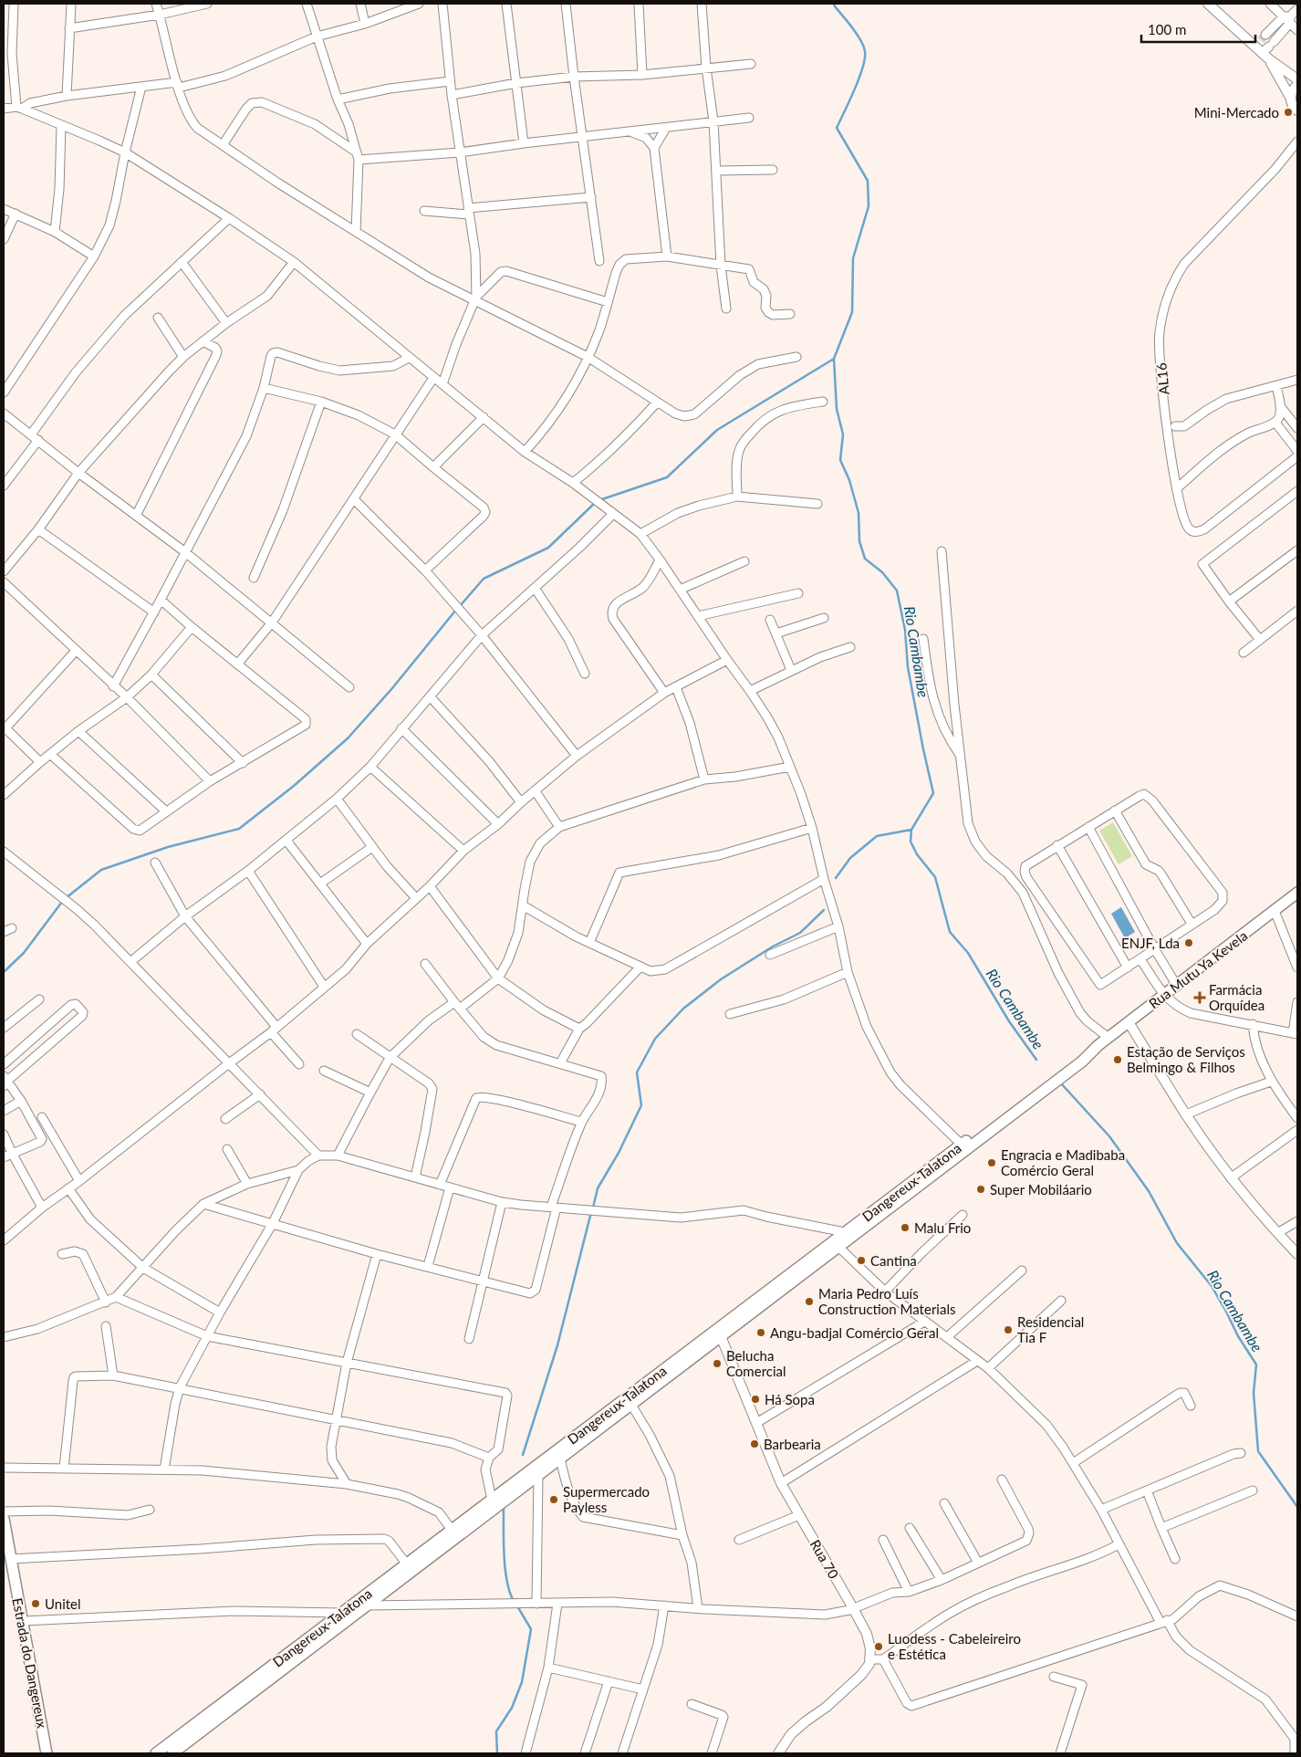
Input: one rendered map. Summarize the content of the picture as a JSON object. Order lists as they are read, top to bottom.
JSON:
{
  "streets": {
    "main road": ["Rua Mutu Ya Kevela", "Dangereux-Talatona", "Estrada do Dangereux"],
    "street": ["AL16", "Rua 70"]
  },
  "crossings": [
    ["Rua Mutu Ya Kevela", "Dangereux-Talatona"],
    ["Dangereux-Talatona", "Rua 70"]
  ],
  "water": ["Rio Cambambe"],
  "places": {
    "other": [
      "Mini-Mercado",
      "ENJF, Lda",
      "Estação de Serviços Belmingo & Filhos",
      "Engracia e Madibaba Comércio Geral",
      "Super Mobiláario",
      "Malu Frio",
      "Cantina",
      "Maria Pedro Luís Construction Materials",
      "Residencial Tia F",
      "Angu-badjal Comércio Geral",
      "Belucha Comercial",
      "Há Sopa",
      "Barbearia",
      "Supermercado Payless",
      "Unitel",
      "Luodess - Cabeleireiro e Estética"
    ],
    "health": ["Farmácia Orquídea"]
  },
  "scale_bar": "100 m"
}
